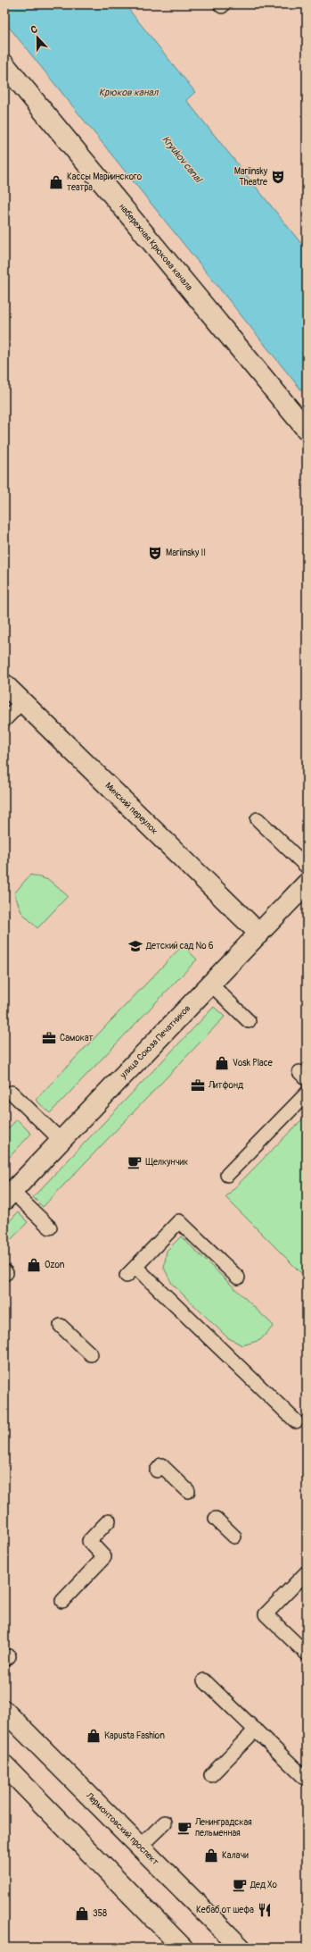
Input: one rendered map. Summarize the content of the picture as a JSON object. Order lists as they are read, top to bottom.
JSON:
{
  "streets": {
    "street": [
      "набережная Крюкова канала",
      "Минский переулок",
      "улица Союза Печатников",
      "Лермонтовский проспект"
    ]
  },
  "crossings": [
    ["Минский переулок", "улица Союза Печатников"]
  ],
  "water": ["Крюков канал", "Kryukov canal"],
  "places": {
    "theatre": ["Mariinsky Theatre", "Mariinsky II"],
    "shop": [
      "Кассы Мариинского театра",
      "Vosk Place",
      "Ozon",
      "Kapusta Fashion",
      "Калачи",
      "358"
    ],
    "school or university": ["Детский сад № 6"],
    "office": ["Самокат", "Литфонд"],
    "cafe": ["Щелкунчик", "Ленинградская пельменная", "Дед Хо"],
    "restaurant": ["Кебаб от шефа"]
  },
  "north": "top"
}
